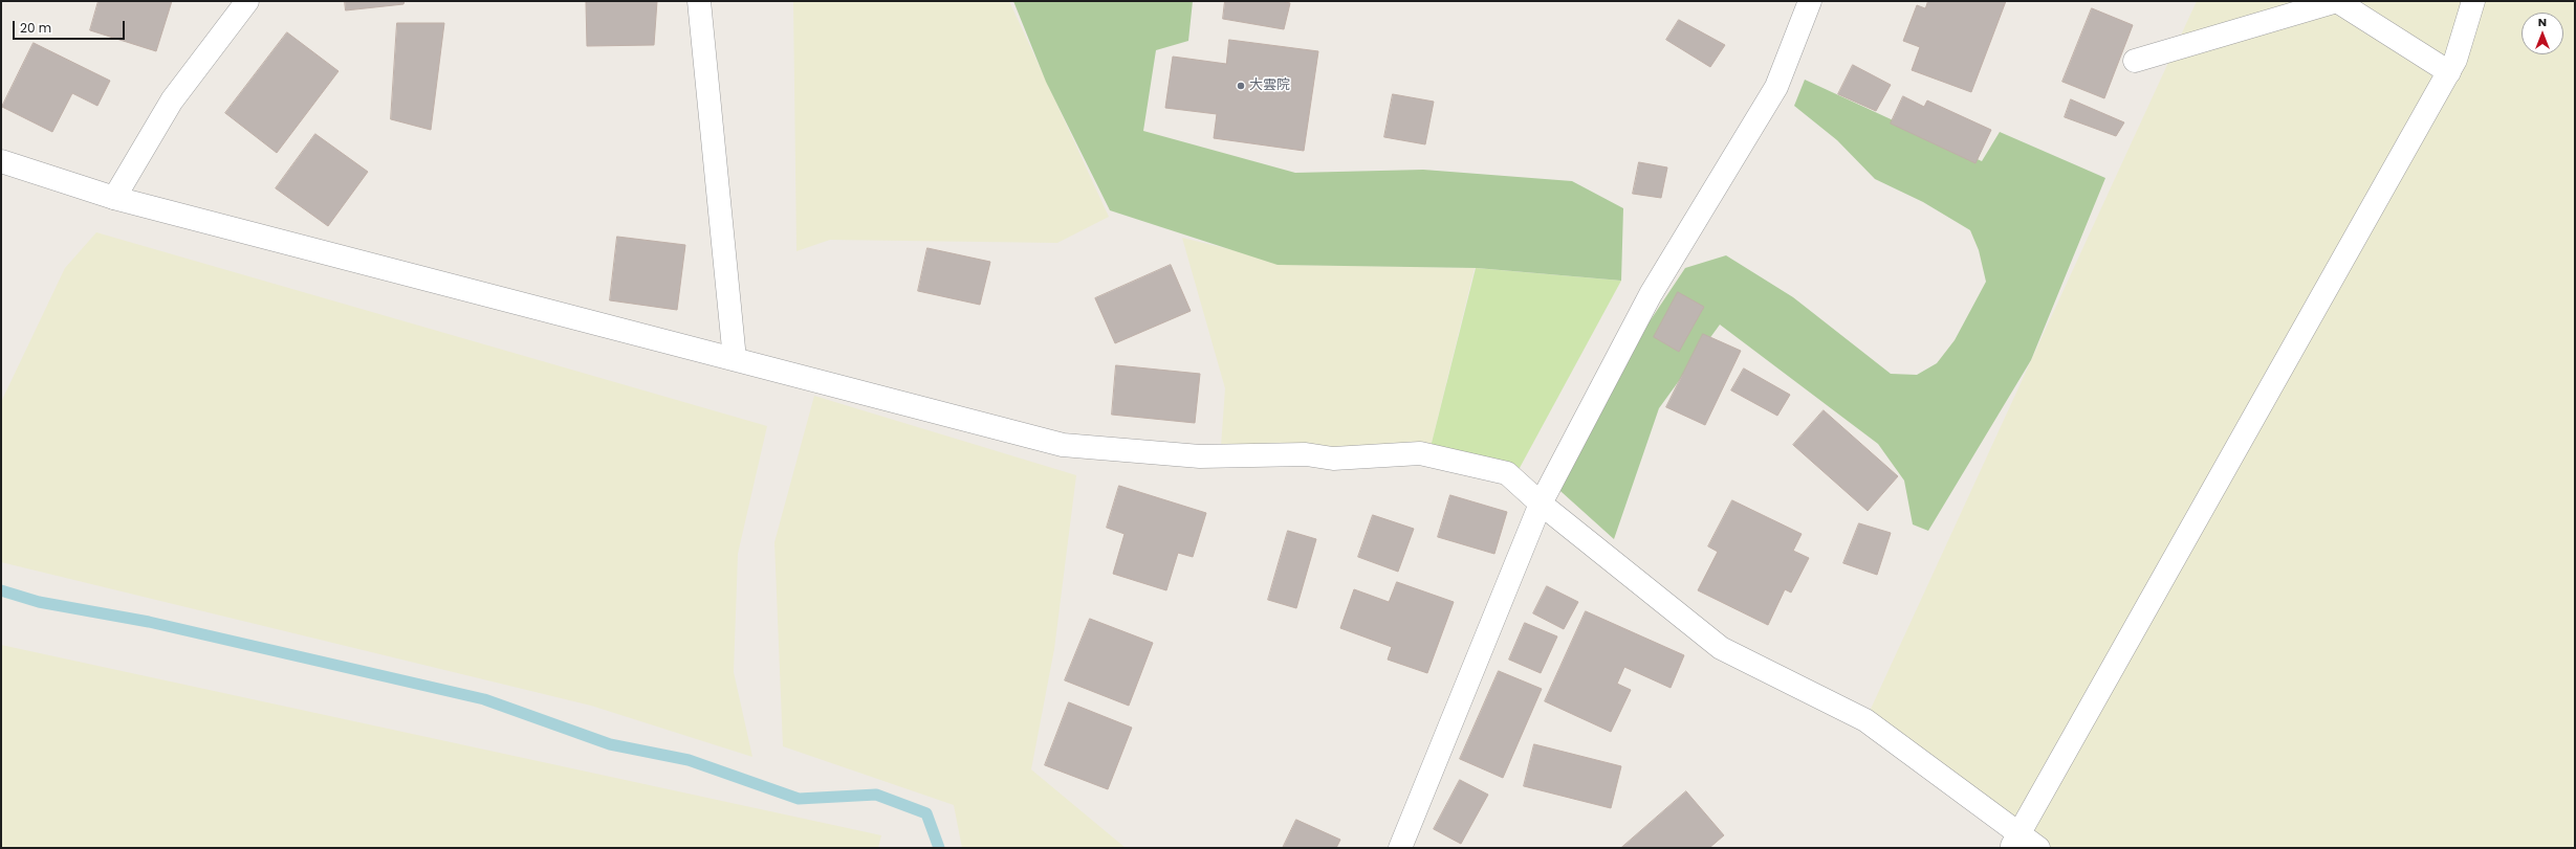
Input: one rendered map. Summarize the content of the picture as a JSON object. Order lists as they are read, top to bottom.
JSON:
{
  "places": ["大雲院"],
  "scale_bar": "20 m",
  "north": "top"
}
